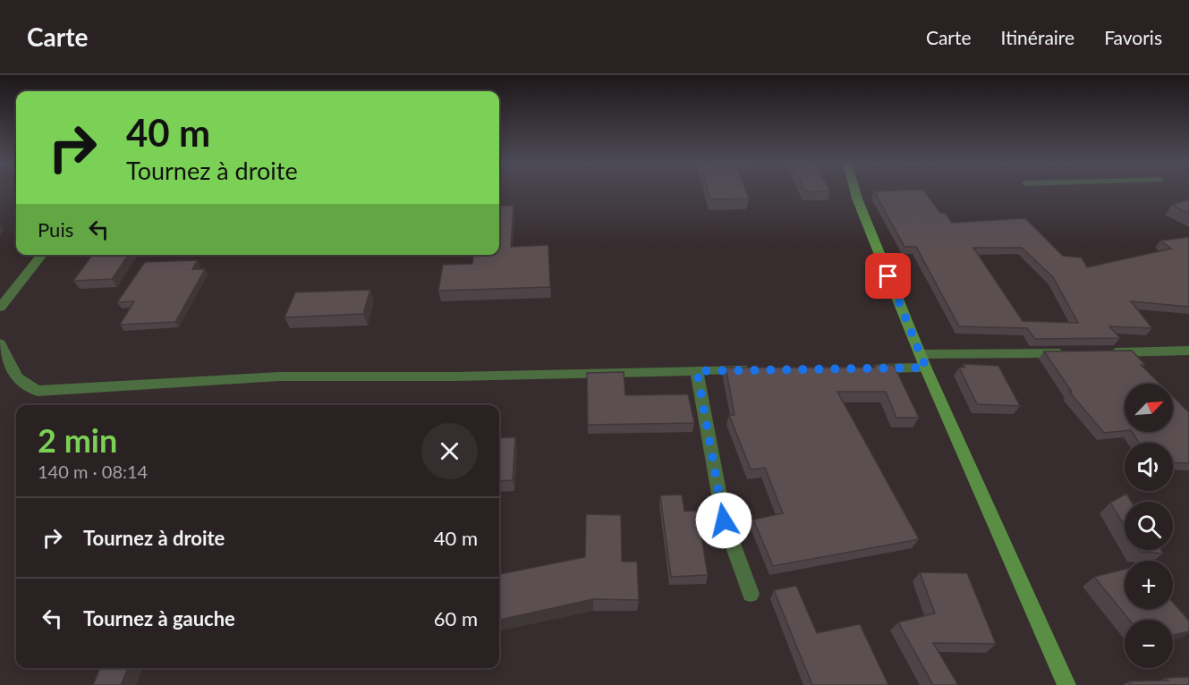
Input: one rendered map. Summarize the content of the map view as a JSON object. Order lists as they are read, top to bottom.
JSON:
{
  "north": "top right",
  "page": {
    "header": "Carte",
    "nav": ["Carte", "Itinéraire", "Favoris"],
    "turn": ["40 m", "Tournez à droite"],
    "then": "Puis",
    "map_buttons": ["+", "−"],
    "heading": ["2 min", "140 m · 08:14"],
    "list": [
      {
        "name": "Tournez à droite",
        "value": "40 m"
      },
      {
        "name": "Tournez à gauche",
        "value": "60 m"
      }
    ]
  }
}
